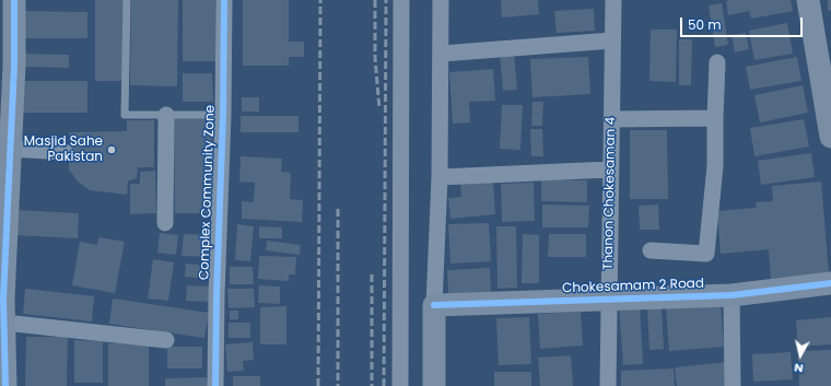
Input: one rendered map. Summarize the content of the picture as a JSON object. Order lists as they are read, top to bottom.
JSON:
{
  "streets": {
    "street": ["Complex Community Zone", "Thanon Chokesaman 4", "Chokesamam 2 Road"]
  },
  "crossings": [
    ["Thanon Chokesaman 4", "Chokesamam 2 Road"]
  ],
  "places": ["Masjid Sahe Pakistan"],
  "scale_bar": "50 m",
  "north": "bottom"
}
